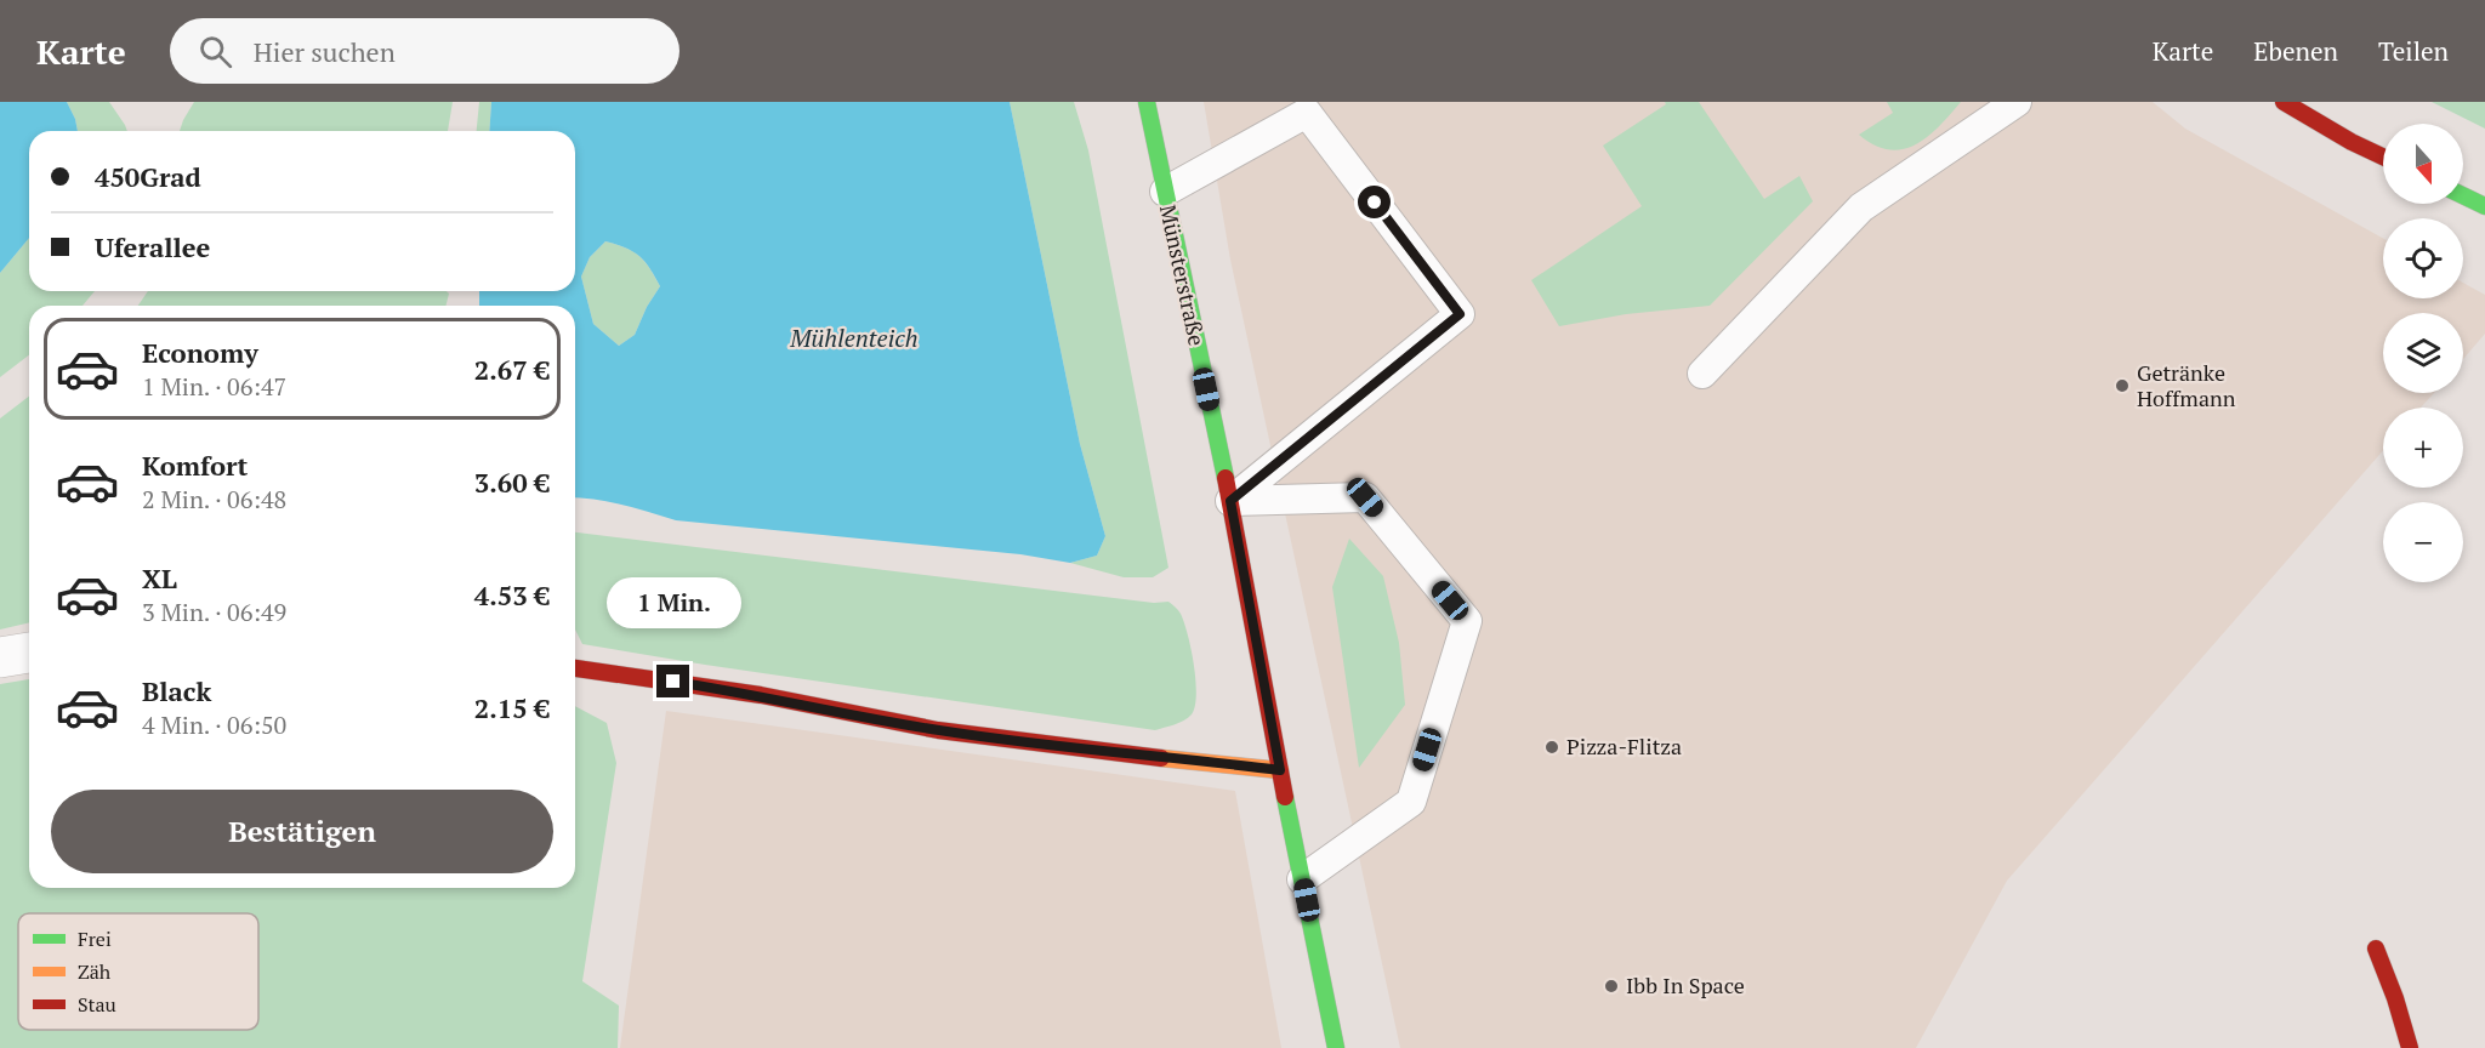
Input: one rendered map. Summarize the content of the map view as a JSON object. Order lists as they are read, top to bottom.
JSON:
{
  "streets": {
    "main road": ["Münsterstraße"]
  },
  "water": ["Mühlenteich"],
  "places": ["Getränke Hoffmann", "Pizza-Flitza", "Ibb In Space"],
  "legend": ["Frei", "Zäh", "Stau"],
  "north": "bottom",
  "page": {
    "header": "Karte",
    "search": "Hier suchen",
    "nav": ["Karte", "Ebenen", "Teilen"],
    "map_buttons": ["+", "−"],
    "banner": ["450Grad", "Uferallee"],
    "list": [
      {
        "name": "Economy",
        "note": "1 Min. · 06:47",
        "value": "2.67 €"
      },
      {
        "name": "Komfort",
        "note": "2 Min. · 06:48",
        "value": "3.60 €"
      },
      {
        "name": "XL",
        "note": "3 Min. · 06:49",
        "value": "4.53 €"
      },
      {
        "name": "Black",
        "note": "4 Min. · 06:50",
        "value": "2.15 €"
      }
    ],
    "bubble": "1 Min.",
    "buttons": "Bestätigen"
  }
}
